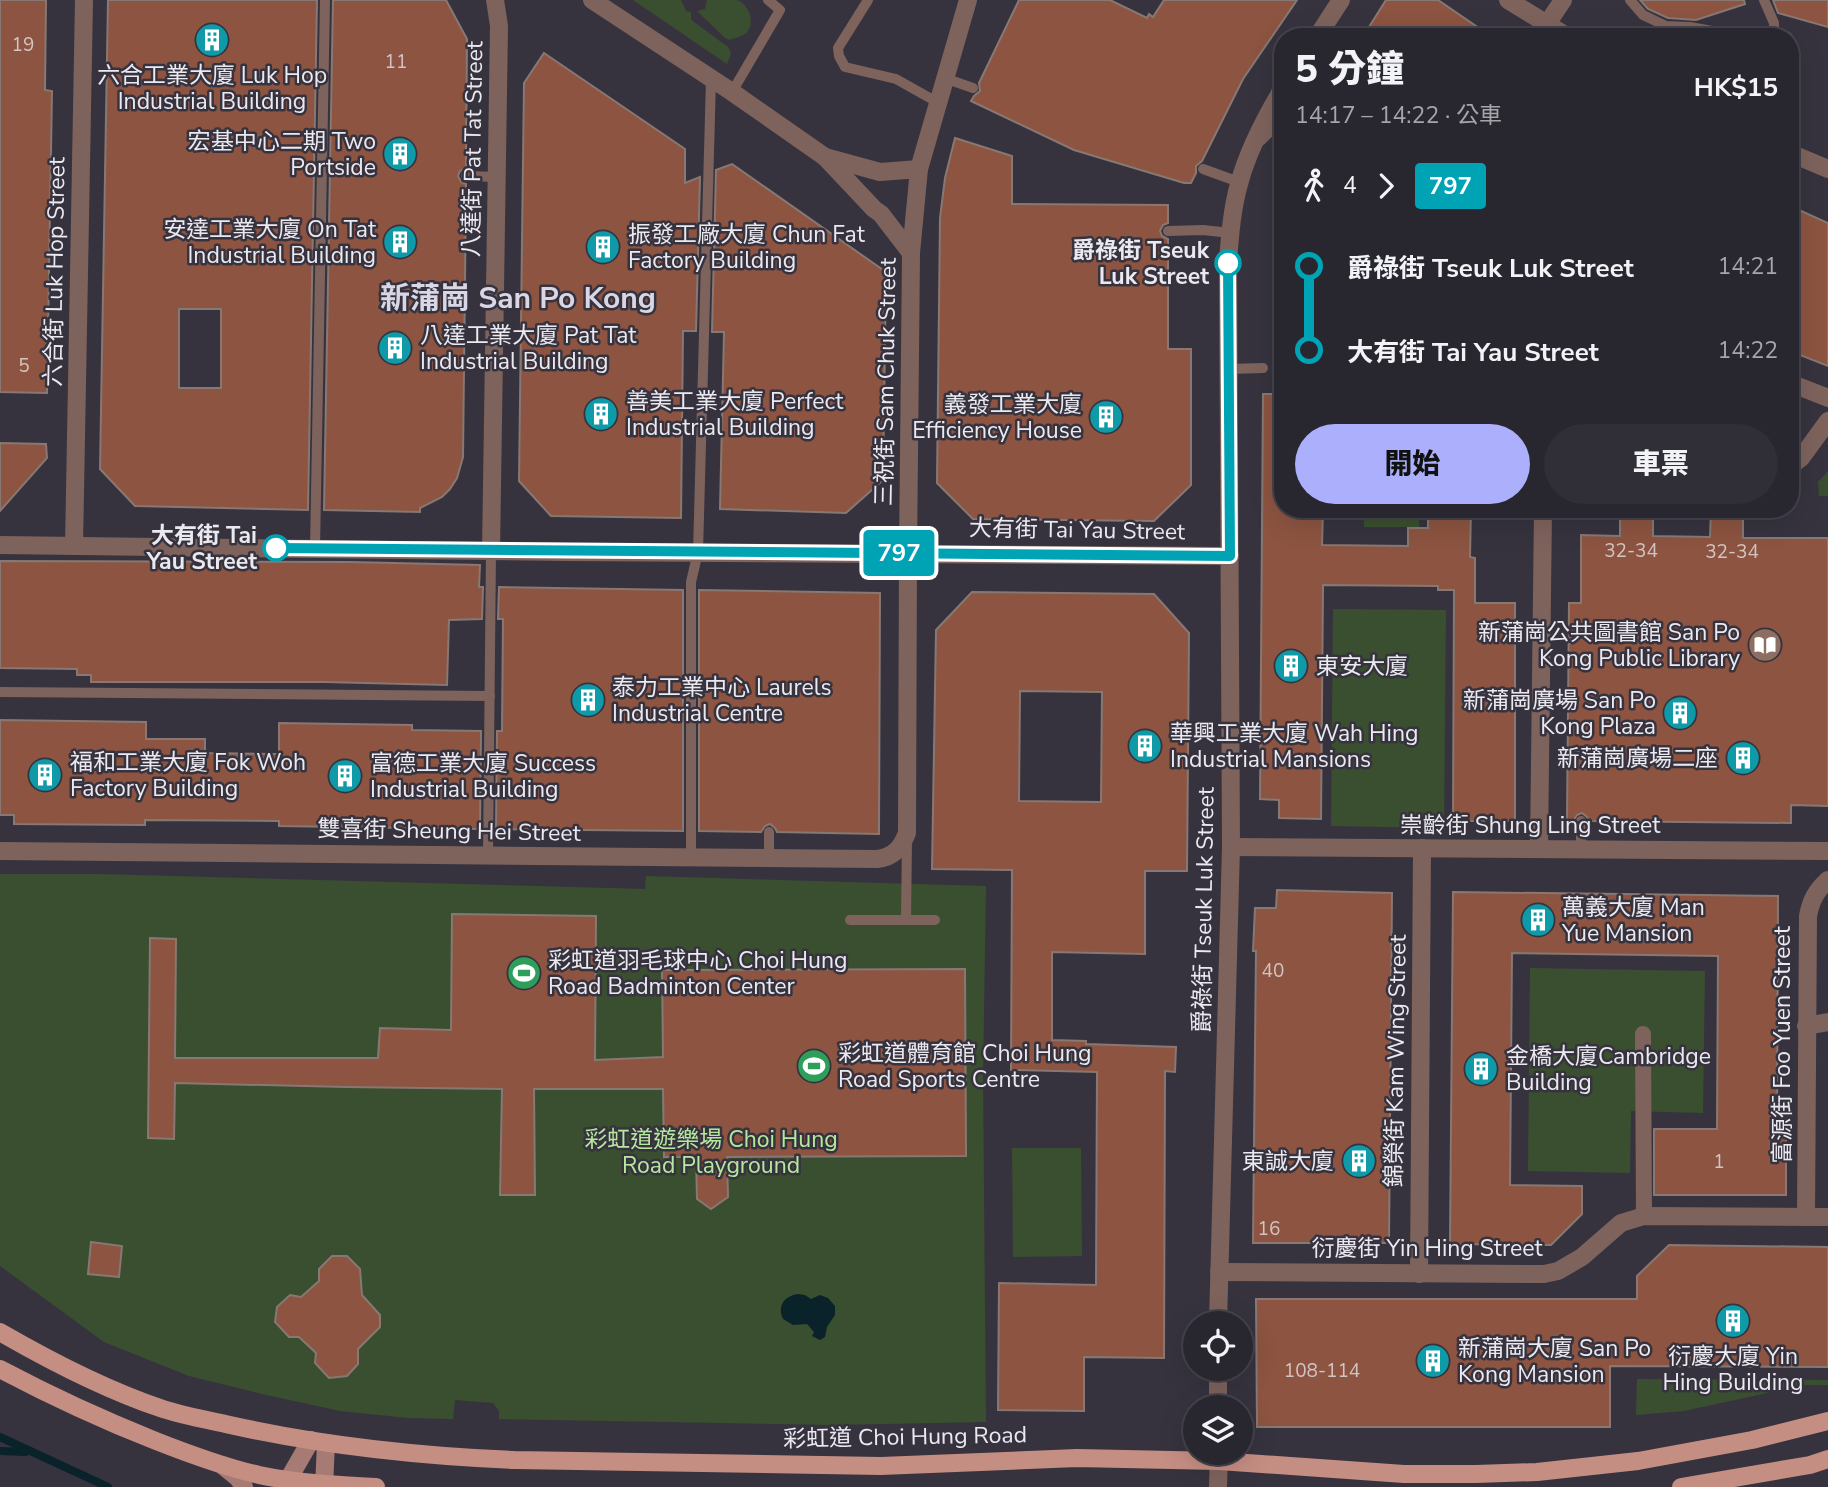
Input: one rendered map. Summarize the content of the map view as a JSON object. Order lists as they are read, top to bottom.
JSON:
{
  "streets": {
    "main road": ["彩虹道 Choi Hung Road"],
    "street": [
      "八達街 Pat Tat Street",
      "六合街 Luk Hop Street",
      "三祝街 Sam Chuk Street",
      "大有街 Tai Yau Street",
      "崇齡街 Shung Ling Street",
      "雙喜街 Sheung Hei Street",
      "爵祿街 Tseuk Luk Street",
      "富源街 Foo Yuen Street",
      "錦榮街 Kam Wing Street",
      "衍慶街 Yin Hing Street"
    ]
  },
  "crossings": [
    ["八達街 Pat Tat Street", "大有街 Tai Yau Street"],
    ["六合街 Luk Hop Street", "大有街 Tai Yau Street"],
    ["三祝街 Sam Chuk Street", "大有街 Tai Yau Street"],
    ["三祝街 Sam Chuk Street", "雙喜街 Sheung Hei Street"],
    ["大有街 Tai Yau Street", "爵祿街 Tseuk Luk Street"],
    ["崇齡街 Shung Ling Street", "爵祿街 Tseuk Luk Street"],
    ["崇齡街 Shung Ling Street", "錦榮街 Kam Wing Street"],
    ["爵祿街 Tseuk Luk Street", "衍慶街 Yin Hing Street"],
    ["富源街 Foo Yuen Street", "衍慶街 Yin Hing Street"],
    ["錦榮街 Kam Wing Street", "衍慶街 Yin Hing Street"]
  ],
  "districts": ["新蒲崗 San Po Kong"],
  "parks": ["彩虹道遊樂場 Choi Hung Road Playground"],
  "places": {
    "building": [
      "六合工業大廈 Luk Hop Industrial Building",
      "宏基中心二期 Two Portside",
      "安達工業大廈 On Tat Industrial Building",
      "振發工廠大廈 Chun Fat Factory Building",
      "八達工業大廈 Pat Tat Industrial Building",
      "善美工業大廈 Perfect Industrial Building",
      "義發工業大廈 Efficiency House",
      "東安大廈",
      "泰力工業中心 Laurels Industrial Centre",
      "新蒲崗廣場 San Po Kong Plaza",
      "華興工業大廈 Wah Hing Industrial Mansions",
      "新蒲崗廣場二座",
      "福和工業大廈 Fok Woh Factory Building",
      "富德工業大廈 Success Industrial Building",
      "萬義大廈 Man Yue Mansion",
      "金橋大廈Cambridge Building",
      "東誠大廈",
      "衍慶大廈 Yin Hing Building",
      "新蒲崗大廈 San Po Kong Mansion"
    ],
    "other": ["爵祿街 Tseuk Luk Street", "大有街 Tai Yau Street"],
    "library": ["新蒲崗公共圖書館 San Po Kong Public Library"],
    "sports": ["彩虹道羽毛球中心 Choi Hung Road Badminton Center", "彩虹道體育館 Choi Hung Road Sports Centre"]
  },
  "lines": ["bus line 797"],
  "house_numbers": [
    "19",
    "11",
    "5",
    "32-34",
    "32-34",
    "40",
    "1",
    "16",
    "108-114"
  ],
  "page": {
    "on_map": "797",
    "heading": ["5 分鐘", "14:17 – 14:22 · 公車", "HK$15"],
    "legs": ["4", "797"],
    "list": [
      {
        "name": "爵祿街 Tseuk Luk Street",
        "value": "14:21"
      },
      {
        "name": "大有街 Tai Yau Street",
        "value": "14:22"
      }
    ],
    "buttons": ["開始", "車票"]
  }
}
